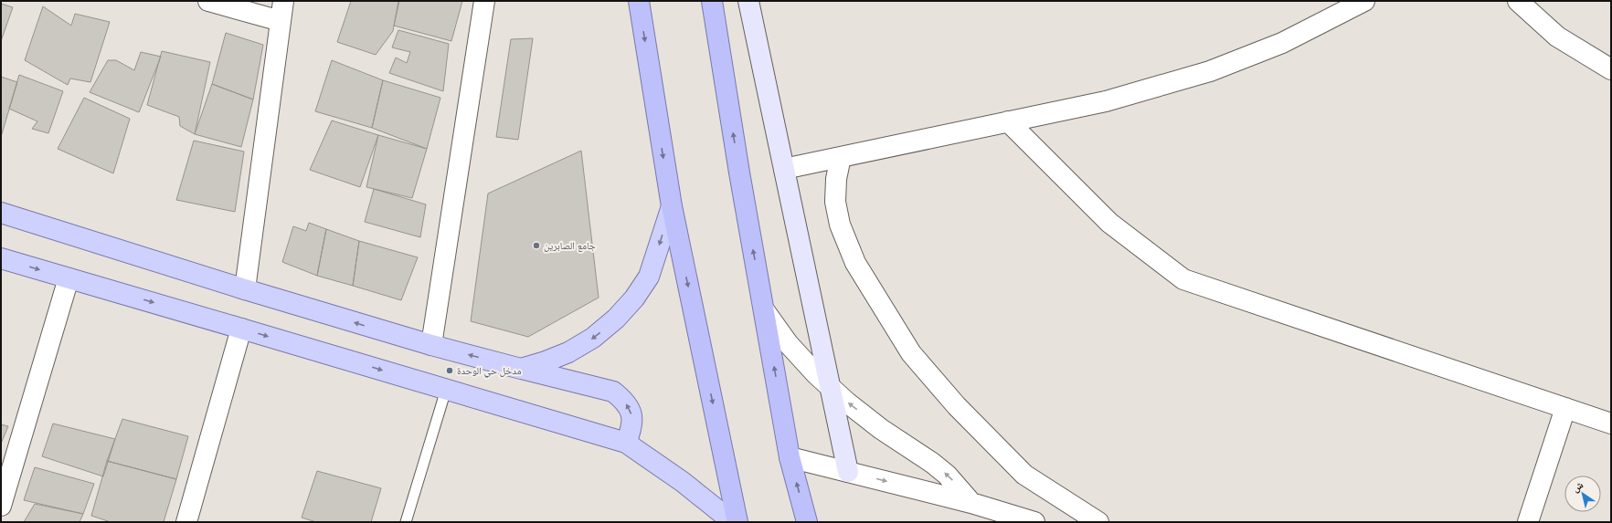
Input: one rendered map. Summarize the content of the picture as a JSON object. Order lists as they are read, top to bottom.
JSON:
{
  "places": ["جامع الصابرين", "مدخل حي الوحدة"],
  "north": "top left"
}
